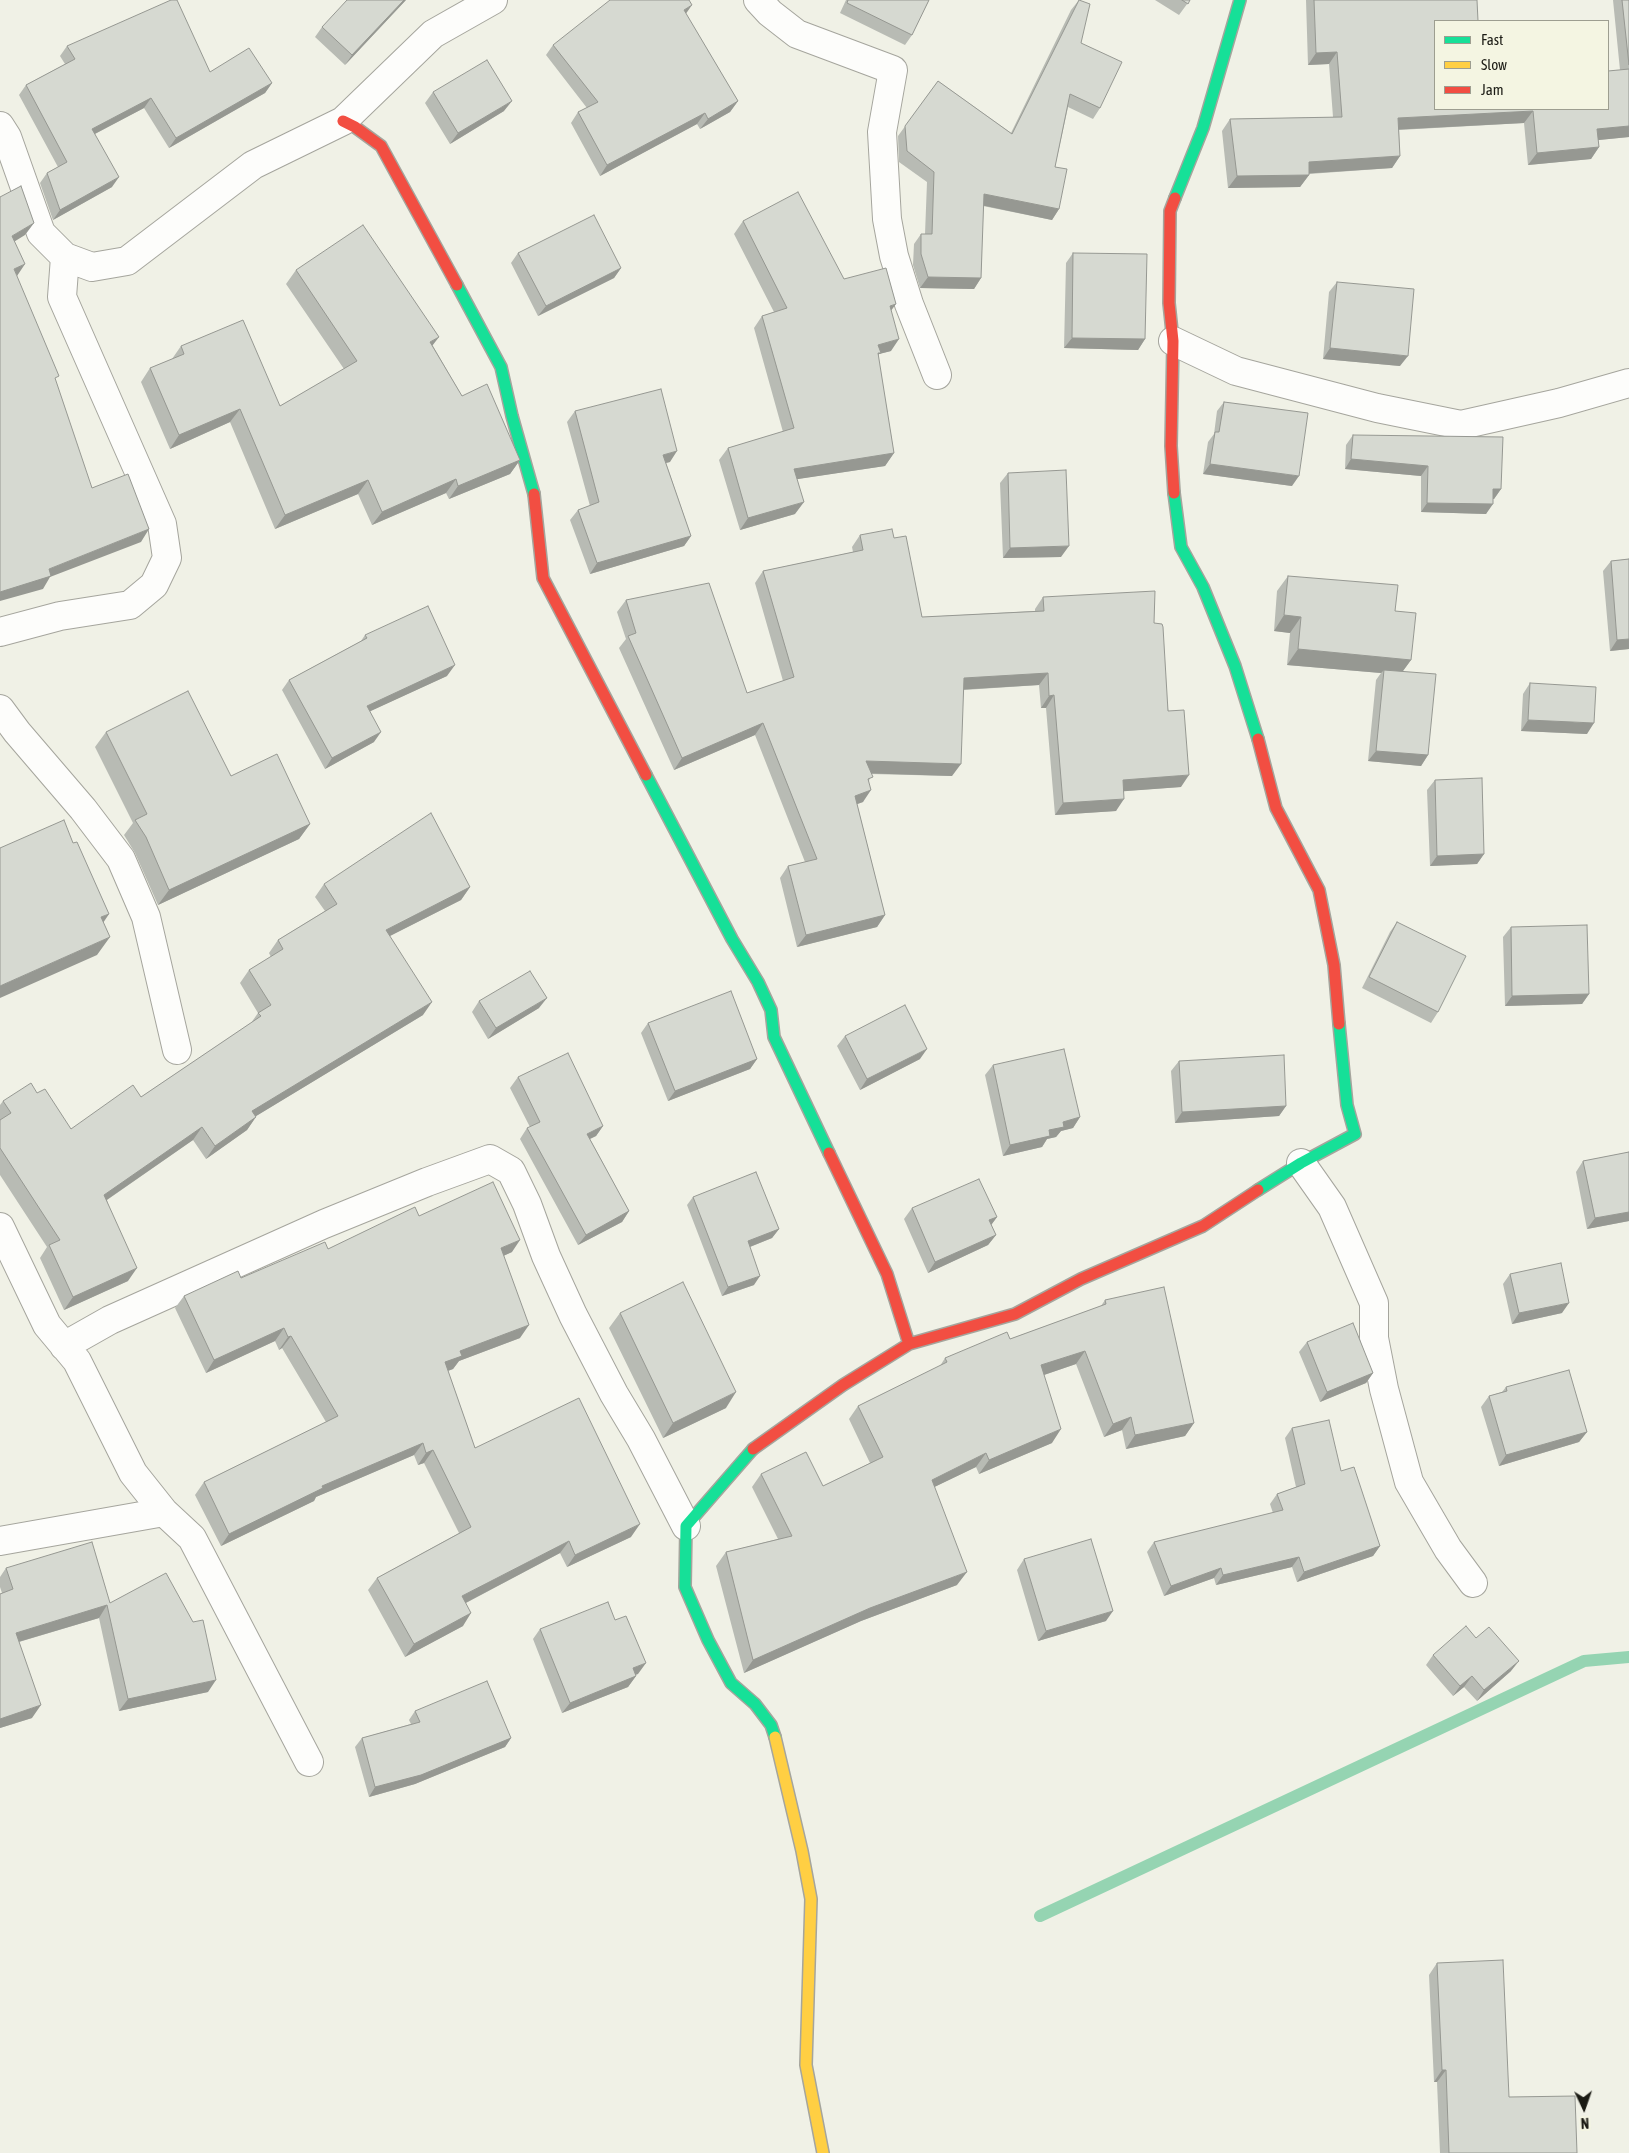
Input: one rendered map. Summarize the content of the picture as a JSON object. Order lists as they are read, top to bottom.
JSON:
{
  "legend": ["Fast", "Slow", "Jam"],
  "north": "bottom"
}
